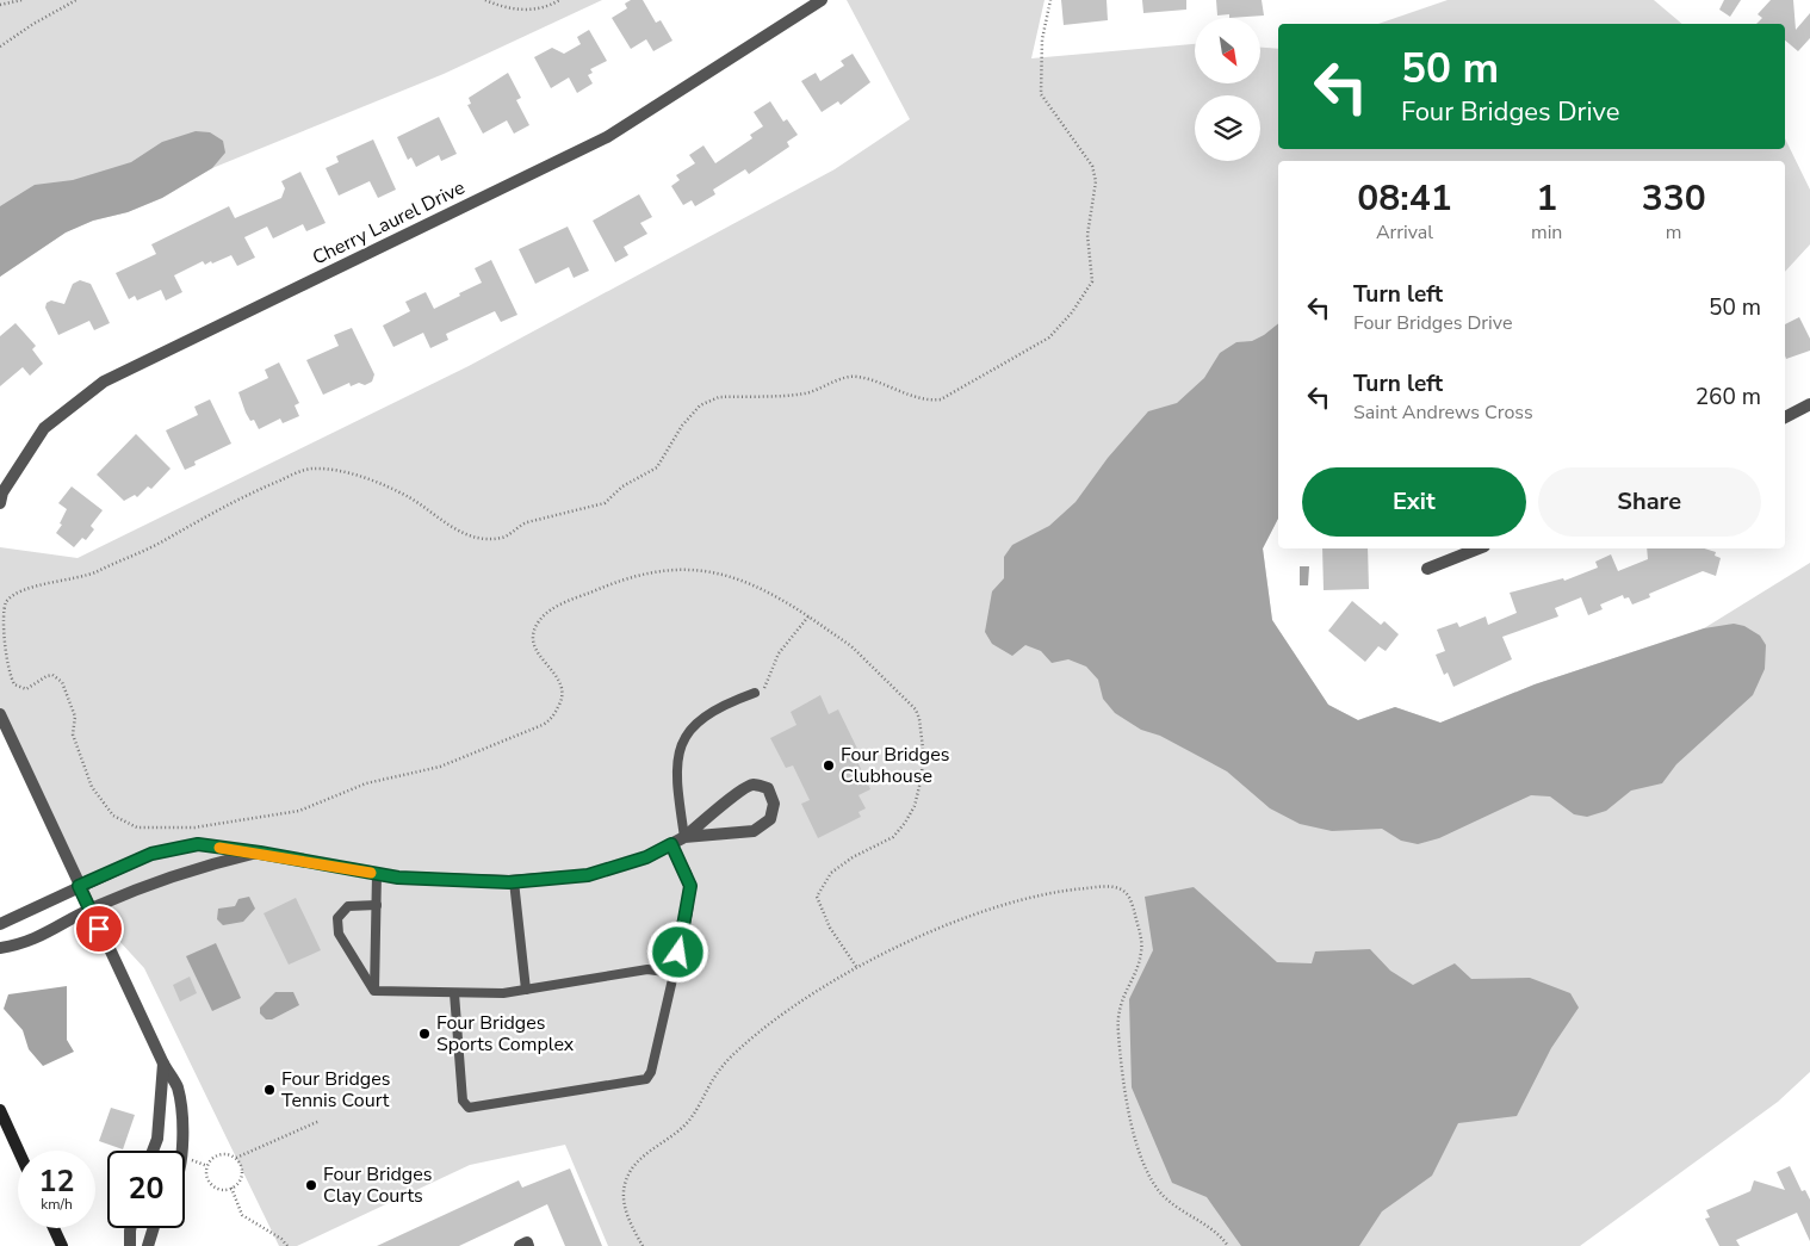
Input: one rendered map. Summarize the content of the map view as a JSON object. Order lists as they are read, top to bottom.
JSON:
{
  "streets": {
    "street": ["Cherry Laurel Drive"]
  },
  "places": [
    "Four Bridges Clubhouse",
    "Four Bridges Sports Complex",
    "Four Bridges Tennis Court",
    "Four Bridges Clay Courts"
  ],
  "north": "bottom right",
  "page": {
    "turn": ["50 m", "Four Bridges Drive"],
    "eta": [
      "08:41",
      "Arrival",
      "1",
      "min",
      "330",
      "m"
    ],
    "list": [
      {
        "name": "Turn left",
        "note": "Four Bridges Drive",
        "value": "50 m"
      },
      {
        "name": "Turn left",
        "note": "Saint Andrews Cross",
        "value": "260 m"
      }
    ],
    "buttons": ["Exit", "Share"],
    "speed": "12 km/h",
    "limit": "20"
  }
}
